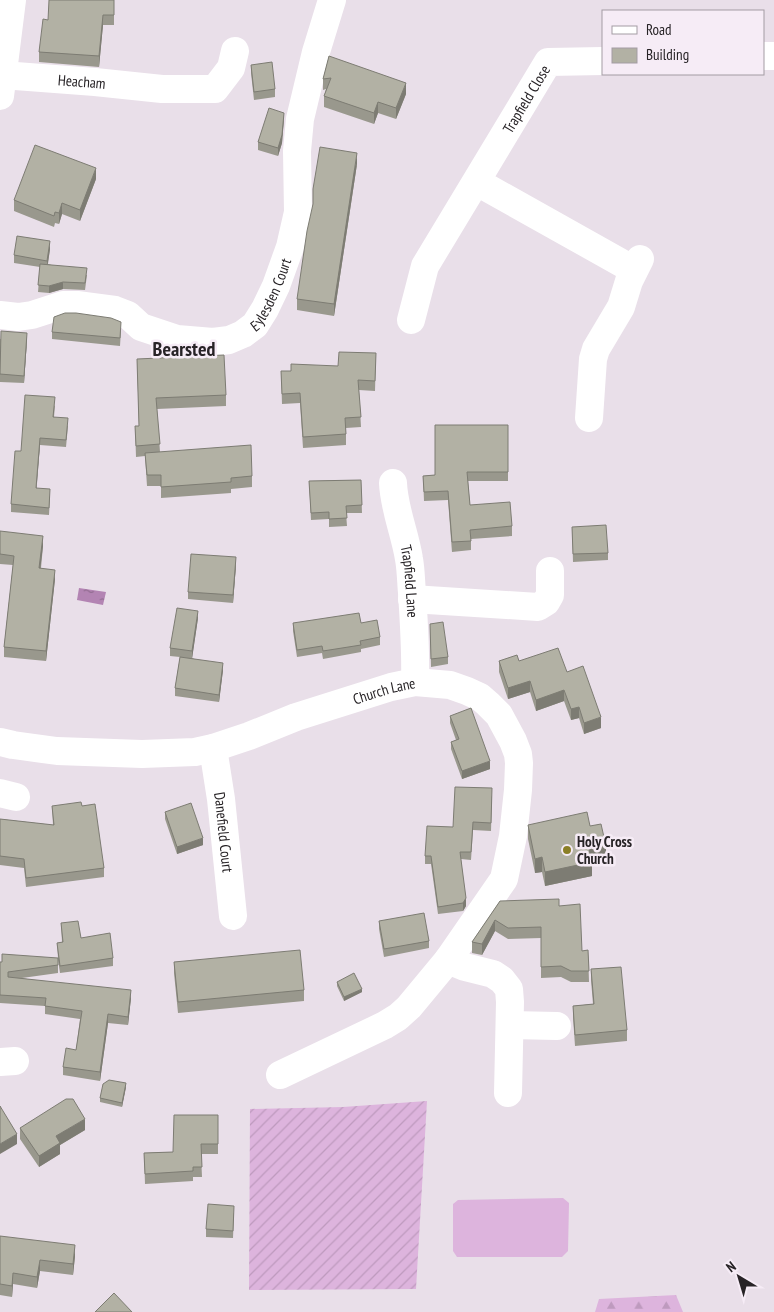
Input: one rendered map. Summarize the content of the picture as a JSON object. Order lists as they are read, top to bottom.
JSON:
{
  "streets": {
    "street": [
      "Heacham",
      "Trapfield Close",
      "Eylesden Court",
      "Trapfield Lane",
      "Church Lane",
      "Danefield Court"
    ]
  },
  "crossings": [
    ["Trapfield Lane", "Church Lane"],
    ["Church Lane", "Danefield Court"]
  ],
  "districts": ["Bearsted"],
  "places": ["Holy Cross Church"],
  "legend": ["Road", "Building"],
  "north": "top left"
}
